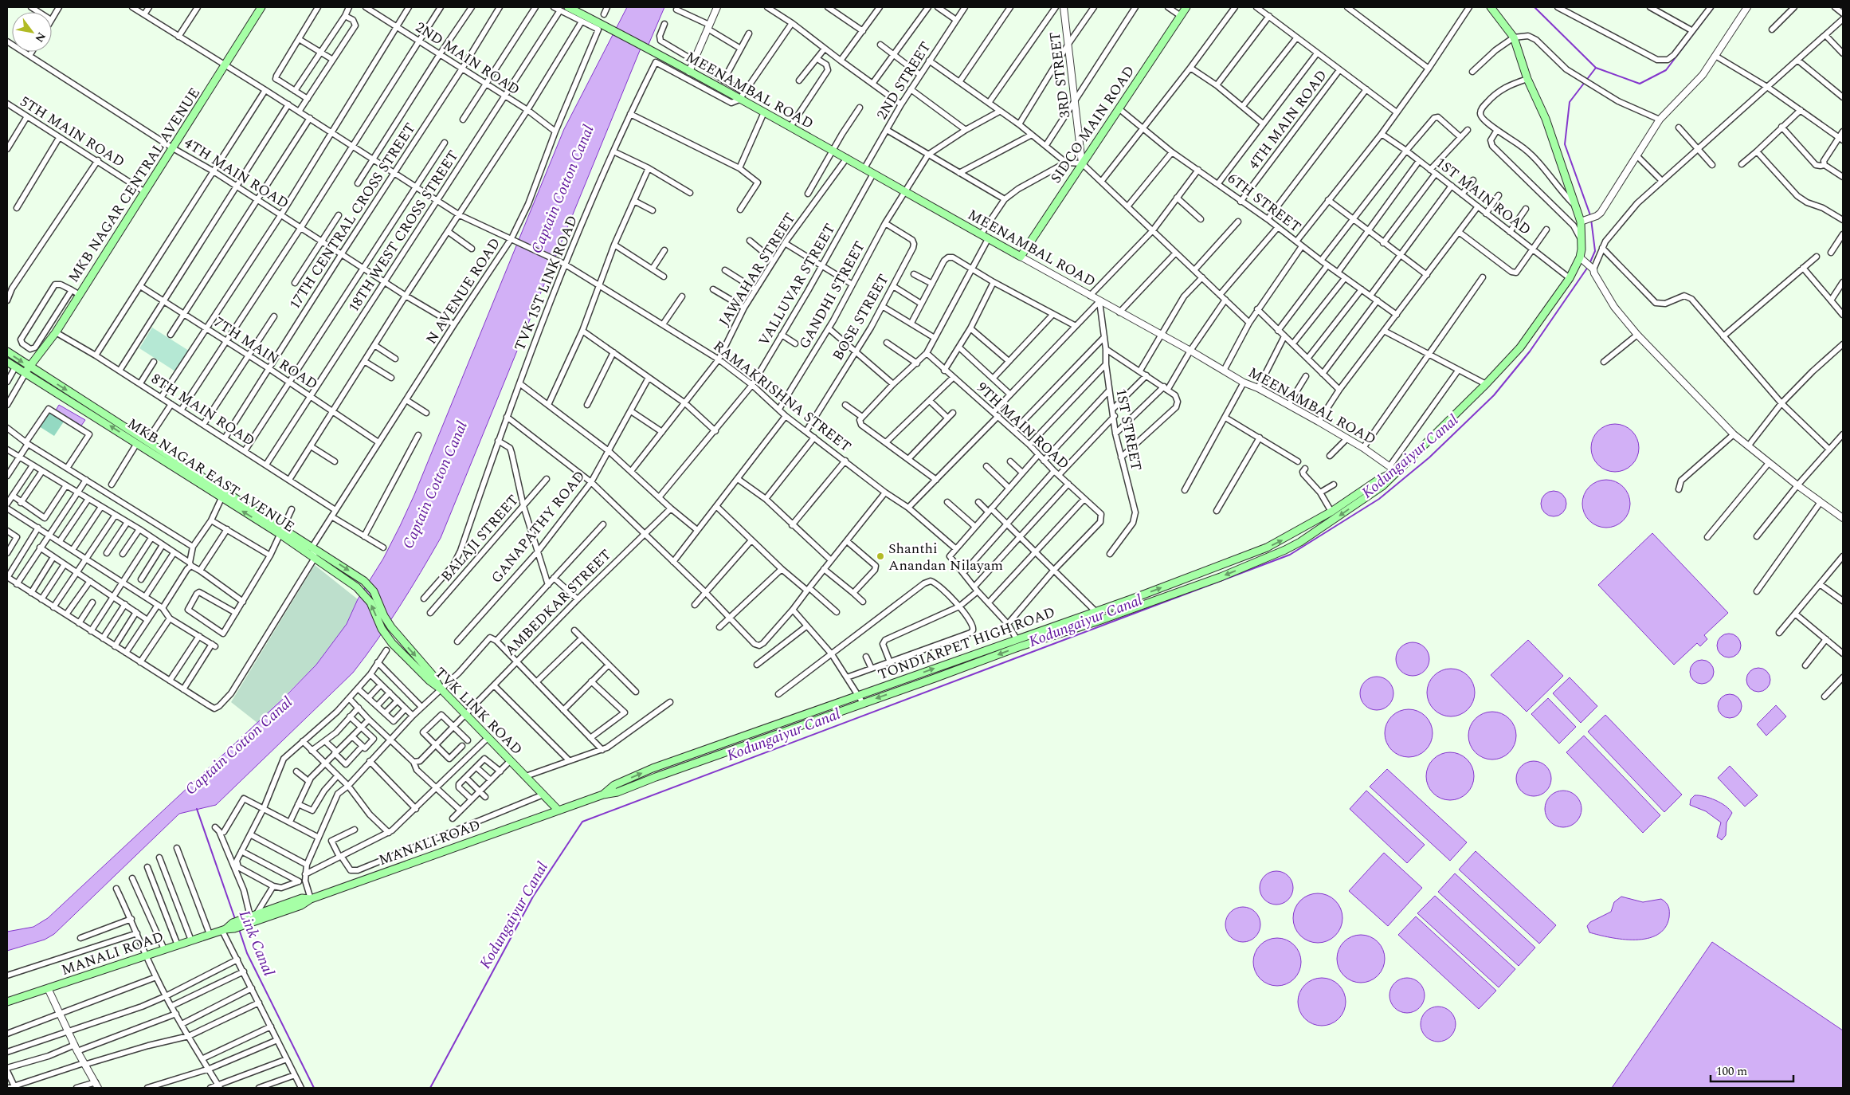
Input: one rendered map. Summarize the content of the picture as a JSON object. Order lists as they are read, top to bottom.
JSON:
{
  "streets": {
    "main road": [
      "MEENAMBAL ROAD",
      "SIDCO MAIN ROAD",
      "MKB NAGAR CENTRAL AVENUE",
      "MKB NAGAR EAST AVENUE",
      "TONDIARPET HIGH ROAD",
      "TVK LINK ROAD",
      "MANALI ROAD"
    ],
    "street": [
      "2ND MAIN ROAD",
      "3RD STREET",
      "2ND STREET",
      "4TH MAIN ROAD",
      "5TH MAIN ROAD",
      "1ST MAIN ROAD",
      "6TH STREET",
      "17TH CENTRAL CROSS STREET",
      "18TH WEST CROSS STREET",
      "JAWAHAR STREET",
      "TVK 1ST LINK ROAD",
      "VALLUVAR STREET",
      "N AVENUE ROAD",
      "GANDHI STREET",
      "BOSE STREET",
      "7TH MAIN ROAD",
      "RAMAKRISHNA STREET",
      "8TH MAIN ROAD",
      "9TH MAIN ROAD",
      "1ST STREET",
      "GANAPATHY ROAD",
      "BALAJI STREET",
      "AMBEDKAR STREET"
    ]
  },
  "crossings": [
    ["2ND MAIN ROAD", "17TH CENTRAL CROSS STREET"],
    ["2ND MAIN ROAD", "18TH WEST CROSS STREET"],
    ["2ND MAIN ROAD", "N AVENUE ROAD"],
    ["3RD STREET", "SIDCO MAIN ROAD"],
    ["2ND STREET", "MEENAMBAL ROAD"],
    ["MEENAMBAL ROAD", "SIDCO MAIN ROAD"],
    ["MEENAMBAL ROAD", "JAWAHAR STREET"],
    ["MEENAMBAL ROAD", "TVK 1ST LINK ROAD"],
    ["MEENAMBAL ROAD", "VALLUVAR STREET"],
    ["MEENAMBAL ROAD", "GANDHI STREET"],
    ["MEENAMBAL ROAD", "1ST STREET"],
    ["MEENAMBAL ROAD", "TONDIARPET HIGH ROAD"],
    ["4TH MAIN ROAD", "MKB NAGAR CENTRAL AVENUE"],
    ["4TH MAIN ROAD", "6TH STREET"],
    ["4TH MAIN ROAD", "17TH CENTRAL CROSS STREET"],
    ["4TH MAIN ROAD", "18TH WEST CROSS STREET"],
    ["4TH MAIN ROAD", "N AVENUE ROAD"],
    ["SIDCO MAIN ROAD", "6TH STREET"],
    ["5TH MAIN ROAD", "MKB NAGAR CENTRAL AVENUE"],
    ["MKB NAGAR CENTRAL AVENUE", "RAMAKRISHNA STREET"],
    ["MKB NAGAR CENTRAL AVENUE", "8TH MAIN ROAD"],
    ["MKB NAGAR CENTRAL AVENUE", "MKB NAGAR EAST AVENUE"],
    ["1ST MAIN ROAD", "TONDIARPET HIGH ROAD"],
    ["17TH CENTRAL CROSS STREET", "7TH MAIN ROAD"],
    ["17TH CENTRAL CROSS STREET", "RAMAKRISHNA STREET"],
    ["17TH CENTRAL CROSS STREET", "8TH MAIN ROAD"],
    ["18TH WEST CROSS STREET", "7TH MAIN ROAD"],
    ["18TH WEST CROSS STREET", "RAMAKRISHNA STREET"],
    ["18TH WEST CROSS STREET", "8TH MAIN ROAD"],
    ["JAWAHAR STREET", "RAMAKRISHNA STREET"],
    ["TVK 1ST LINK ROAD", "RAMAKRISHNA STREET"],
    ["VALLUVAR STREET", "RAMAKRISHNA STREET"],
    ["N AVENUE ROAD", "7TH MAIN ROAD"],
    ["N AVENUE ROAD", "RAMAKRISHNA STREET"],
    ["N AVENUE ROAD", "8TH MAIN ROAD"],
    ["GANDHI STREET", "BOSE STREET"],
    ["GANDHI STREET", "RAMAKRISHNA STREET"],
    ["BOSE STREET", "RAMAKRISHNA STREET"],
    ["MKB NAGAR EAST AVENUE", "TVK LINK ROAD"],
    ["AMBEDKAR STREET", "TVK LINK ROAD"],
    ["TONDIARPET HIGH ROAD", "TVK LINK ROAD"],
    ["TONDIARPET HIGH ROAD", "MANALI ROAD"],
    ["TVK LINK ROAD", "MANALI ROAD"]
  ],
  "water": ["Captain Cotton Canal", "Kodungaiyur Canal", "Link Canal"],
  "places": ["Shanthi Anandan Nilayam"],
  "scale_bar": "100 m",
  "north": "bottom right"
}
